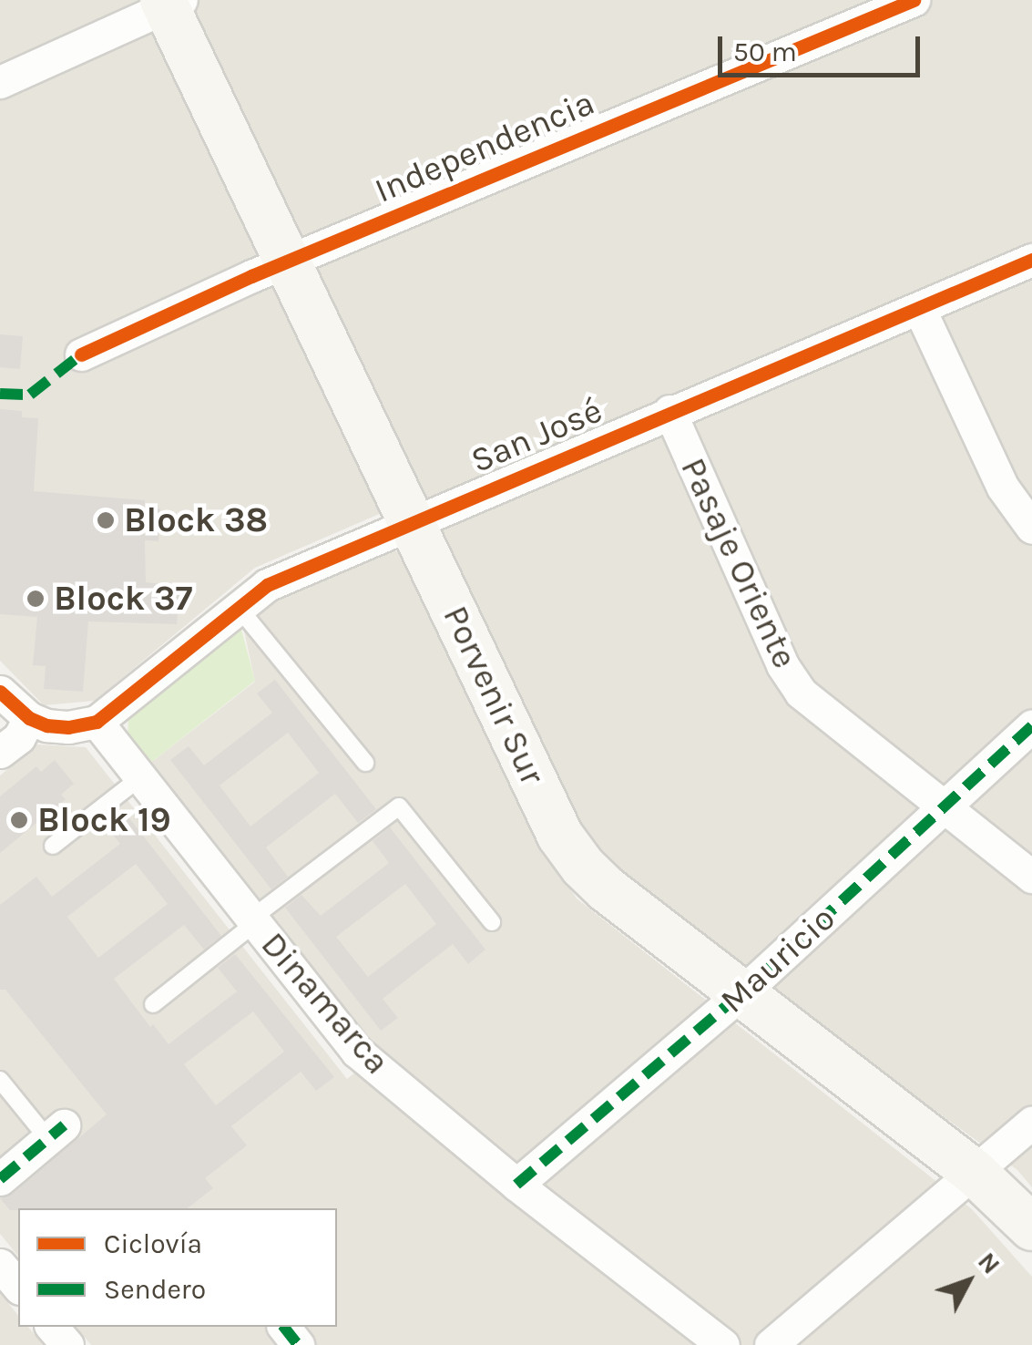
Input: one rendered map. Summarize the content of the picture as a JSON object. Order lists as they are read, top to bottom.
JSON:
{
  "streets": {
    "main road": ["Porvenir Sur"],
    "street": [
      "Independencia",
      "San José",
      "Pasaje Oriente",
      "Mauricio",
      "Dinamarca"
    ]
  },
  "crossings": [
    ["Independencia", "Porvenir Sur"],
    ["San José", "Pasaje Oriente"],
    ["San José", "Porvenir Sur"],
    ["San José", "Dinamarca"],
    ["Pasaje Oriente", "Mauricio"],
    ["Porvenir Sur", "Mauricio"],
    ["Mauricio", "Dinamarca"]
  ],
  "places": ["Block 38", "Block 37", "Block 19"],
  "legend": ["Ciclovía", "Sendero"],
  "scale_bar": "50 m",
  "north": "top right"
}
